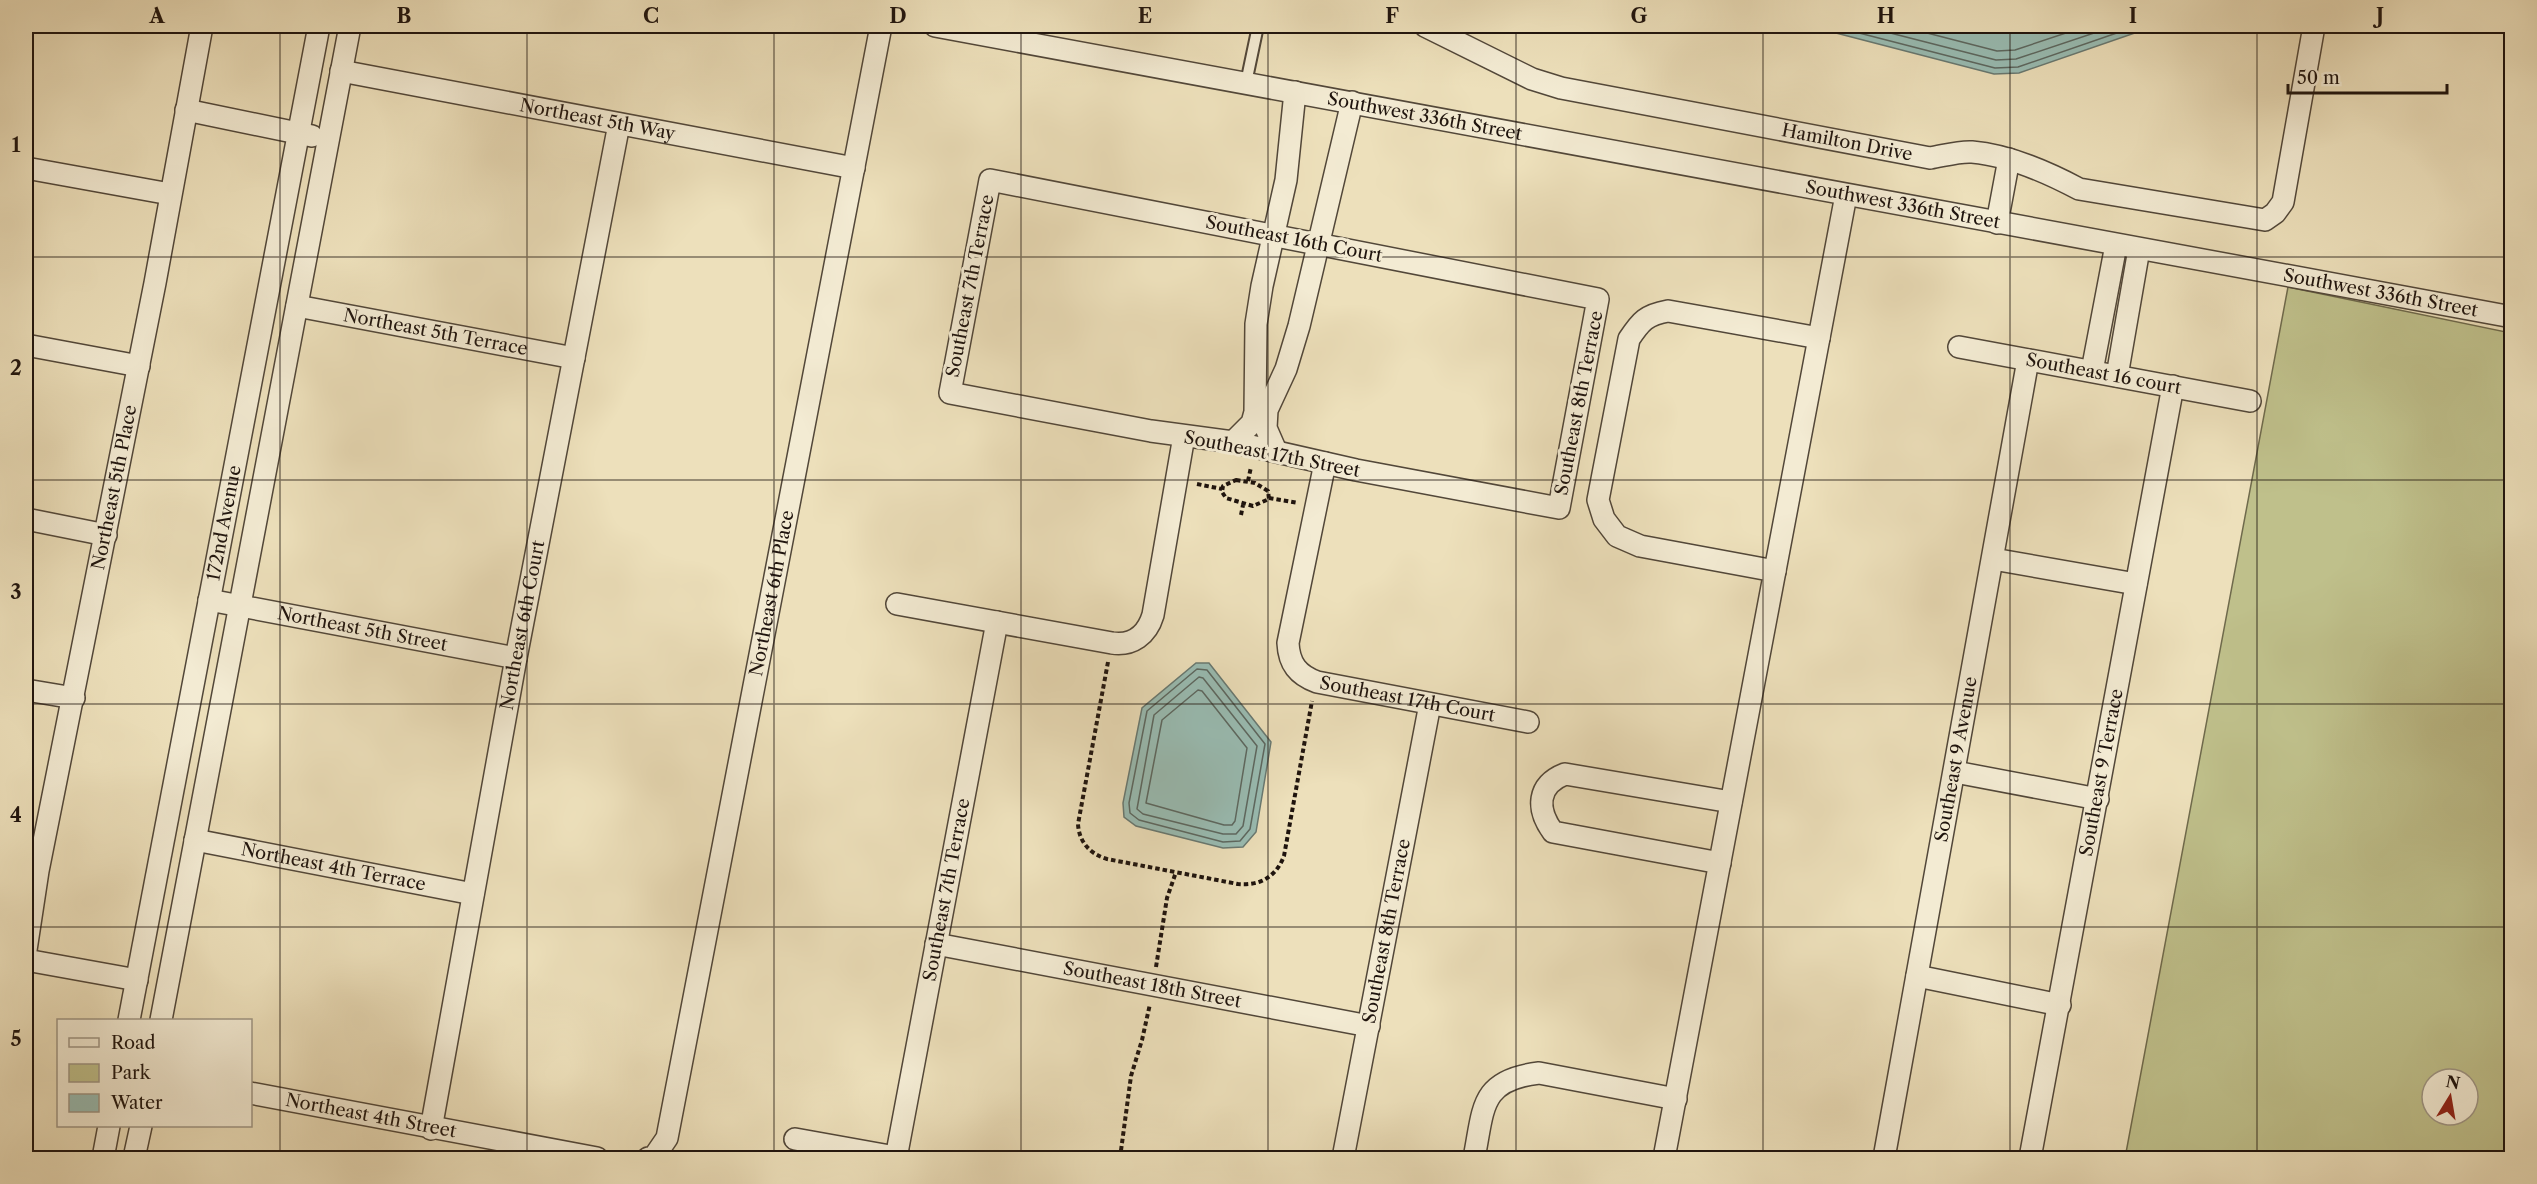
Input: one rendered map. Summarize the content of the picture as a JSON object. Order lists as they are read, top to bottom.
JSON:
{
  "streets": {
    "street": [
      "Southwest 336th Street",
      "Northeast 5th Way",
      "Hamilton Drive",
      "Southeast 16th Court",
      "Southeast 7th Terrace",
      "Northeast 5th Terrace",
      "Southeast 16 court",
      "Southeast 8th Terrace",
      "Southeast 17th Street",
      "Northeast 5th Place",
      "172nd Avenue",
      "Northeast 6th Place",
      "Northeast 6th Court",
      "Northeast 5th Street",
      "Southeast 17th Court",
      "Southeast 9 Avenue",
      "Southeast 9 Terrace",
      "Northeast 4th Terrace",
      "Southeast 18th Street",
      "Northeast 4th Street"
    ]
  },
  "crossings": [
    ["Northeast 5th Way", "172nd Avenue"],
    ["Northeast 5th Way", "Northeast 6th Place"],
    ["Northeast 5th Way", "Northeast 6th Court"],
    ["Southeast 16th Court", "Southeast 7th Terrace"],
    ["Southeast 16th Court", "Southeast 8th Terrace"],
    ["Southeast 7th Terrace", "Southeast 17th Street"],
    ["Southeast 7th Terrace", "Southeast 18th Street"],
    ["Northeast 5th Terrace", "172nd Avenue"],
    ["Northeast 5th Terrace", "Northeast 6th Court"],
    ["Southeast 16 court", "Southeast 9 Avenue"],
    ["Southeast 16 court", "Southeast 9 Terrace"],
    ["Southeast 8th Terrace", "Southeast 17th Street"],
    ["Southeast 8th Terrace", "Southeast 17th Court"],
    ["Southeast 8th Terrace", "Southeast 18th Street"],
    ["Southeast 17th Street", "Southeast 17th Court"],
    ["172nd Avenue", "Northeast 5th Street"],
    ["172nd Avenue", "Northeast 4th Terrace"],
    ["Northeast 6th Court", "Northeast 5th Street"],
    ["Northeast 6th Court", "Northeast 4th Terrace"],
    ["Northeast 6th Court", "Northeast 4th Street"]
  ],
  "legend": ["Road", "Park", "Water"],
  "scale_bar": "50 m",
  "north": "top",
  "grid": {
    "columns": [
      "A",
      "B",
      "C",
      "D",
      "E",
      "F",
      "G",
      "H",
      "I",
      "J"
    ],
    "rows": [
      "1",
      "2",
      "3",
      "4",
      "5"
    ]
  }
}
